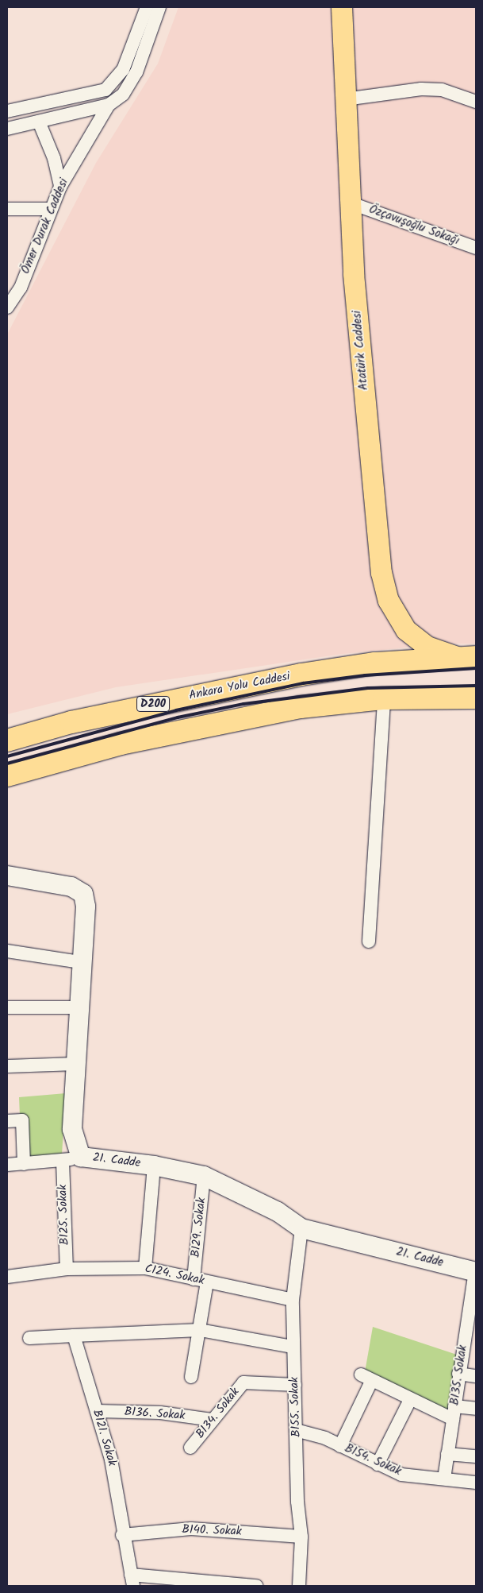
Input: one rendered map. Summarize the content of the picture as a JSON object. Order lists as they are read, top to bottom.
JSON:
{
  "streets": {
    "highway": ["Ankara Yolu Caddesi", "D200"],
    "main road": ["Atatürk Caddesi", "21. Cadde"],
    "street": [
      "Özçavuşoğlu Sokağı",
      "Ömer Durak Caddesi",
      "B125. Sokak",
      "B129. Sokak",
      "C124. Sokak",
      "B135. Sokak",
      "B155. Sokak",
      "B134. Sokak",
      "B136. Sokak",
      "B121. Sokak",
      "B154. Sokak",
      "B140. Sokak"
    ]
  },
  "crossings": [
    ["Özçavuşoğlu Sokağı", "Atatürk Caddesi"],
    ["Atatürk Caddesi", "Ankara Yolu Caddesi"],
    ["21. Cadde", "B125. Sokak"],
    ["21. Cadde", "B129. Sokak"],
    ["21. Cadde", "B135. Sokak"],
    ["21. Cadde", "B155. Sokak"],
    ["B125. Sokak", "C124. Sokak"],
    ["B129. Sokak", "C124. Sokak"],
    ["C124. Sokak", "B155. Sokak"],
    ["B135. Sokak", "B154. Sokak"],
    ["B155. Sokak", "B134. Sokak"],
    ["B155. Sokak", "B154. Sokak"],
    ["B155. Sokak", "B140. Sokak"],
    ["B134. Sokak", "B136. Sokak"],
    ["B136. Sokak", "B121. Sokak"],
    ["B121. Sokak", "B140. Sokak"]
  ]
}
